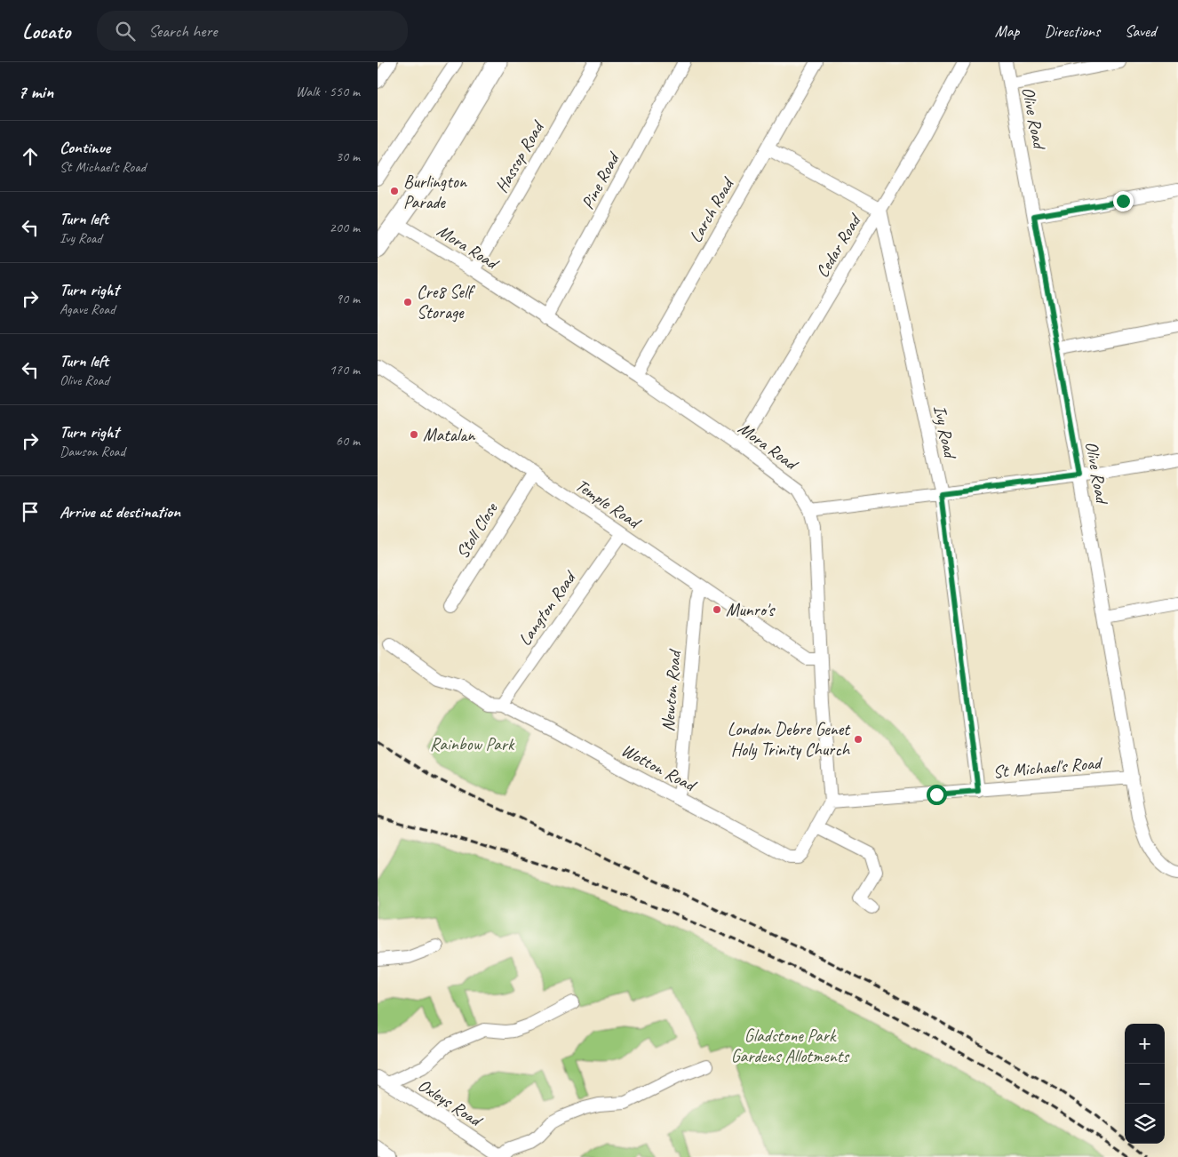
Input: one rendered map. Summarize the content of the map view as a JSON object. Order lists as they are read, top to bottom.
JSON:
{
  "streets": {
    "street": [
      "Olive Road",
      "Hassop Road",
      "Pine Road",
      "Larch Road",
      "Mora Road",
      "Cedar Road",
      "Ivy Road",
      "Temple Road",
      "Stoll Close",
      "Langton Road",
      "Newton Road",
      "Wotton Road",
      "St Michael's Road",
      "Oxleys Road"
    ]
  },
  "crossings": [
    ["Olive Road", "St Michael's Road"],
    ["Hassop Road", "Mora Road"],
    ["Pine Road", "Mora Road"],
    ["Larch Road", "Mora Road"],
    ["Mora Road", "Cedar Road"],
    ["Mora Road", "Temple Road"],
    ["Mora Road", "St Michael's Road"],
    ["Cedar Road", "Ivy Road"],
    ["Ivy Road", "St Michael's Road"],
    ["Temple Road", "Stoll Close"],
    ["Temple Road", "Langton Road"],
    ["Temple Road", "Newton Road"],
    ["Langton Road", "Wotton Road"],
    ["Newton Road", "Wotton Road"]
  ],
  "parks": ["Rainbow Park", "Gladstone Park Gardens Allotments"],
  "places": [
    "Burlington Parade",
    "Cre8 Self Storage",
    "Matalan",
    "Munro's",
    "London Debre Genet Holy Trinity Church"
  ],
  "page": {
    "header": "Locato",
    "search": "Search here",
    "nav": ["Map", "Directions", "Saved"],
    "heading": ["7 min", "Walk · 550 m"],
    "list": [
      ["Continue", "St Michael's Road", "30 m"],
      ["Turn left", "Ivy Road", "200 m"],
      ["Turn right", "Agave Road", "90 m"],
      ["Turn left", "Olive Road", "170 m"],
      ["Turn right", "Dawson Road", "60 m"],
      "Arrive at destination"
    ],
    "map_buttons": ["+", "−"]
  }
}
